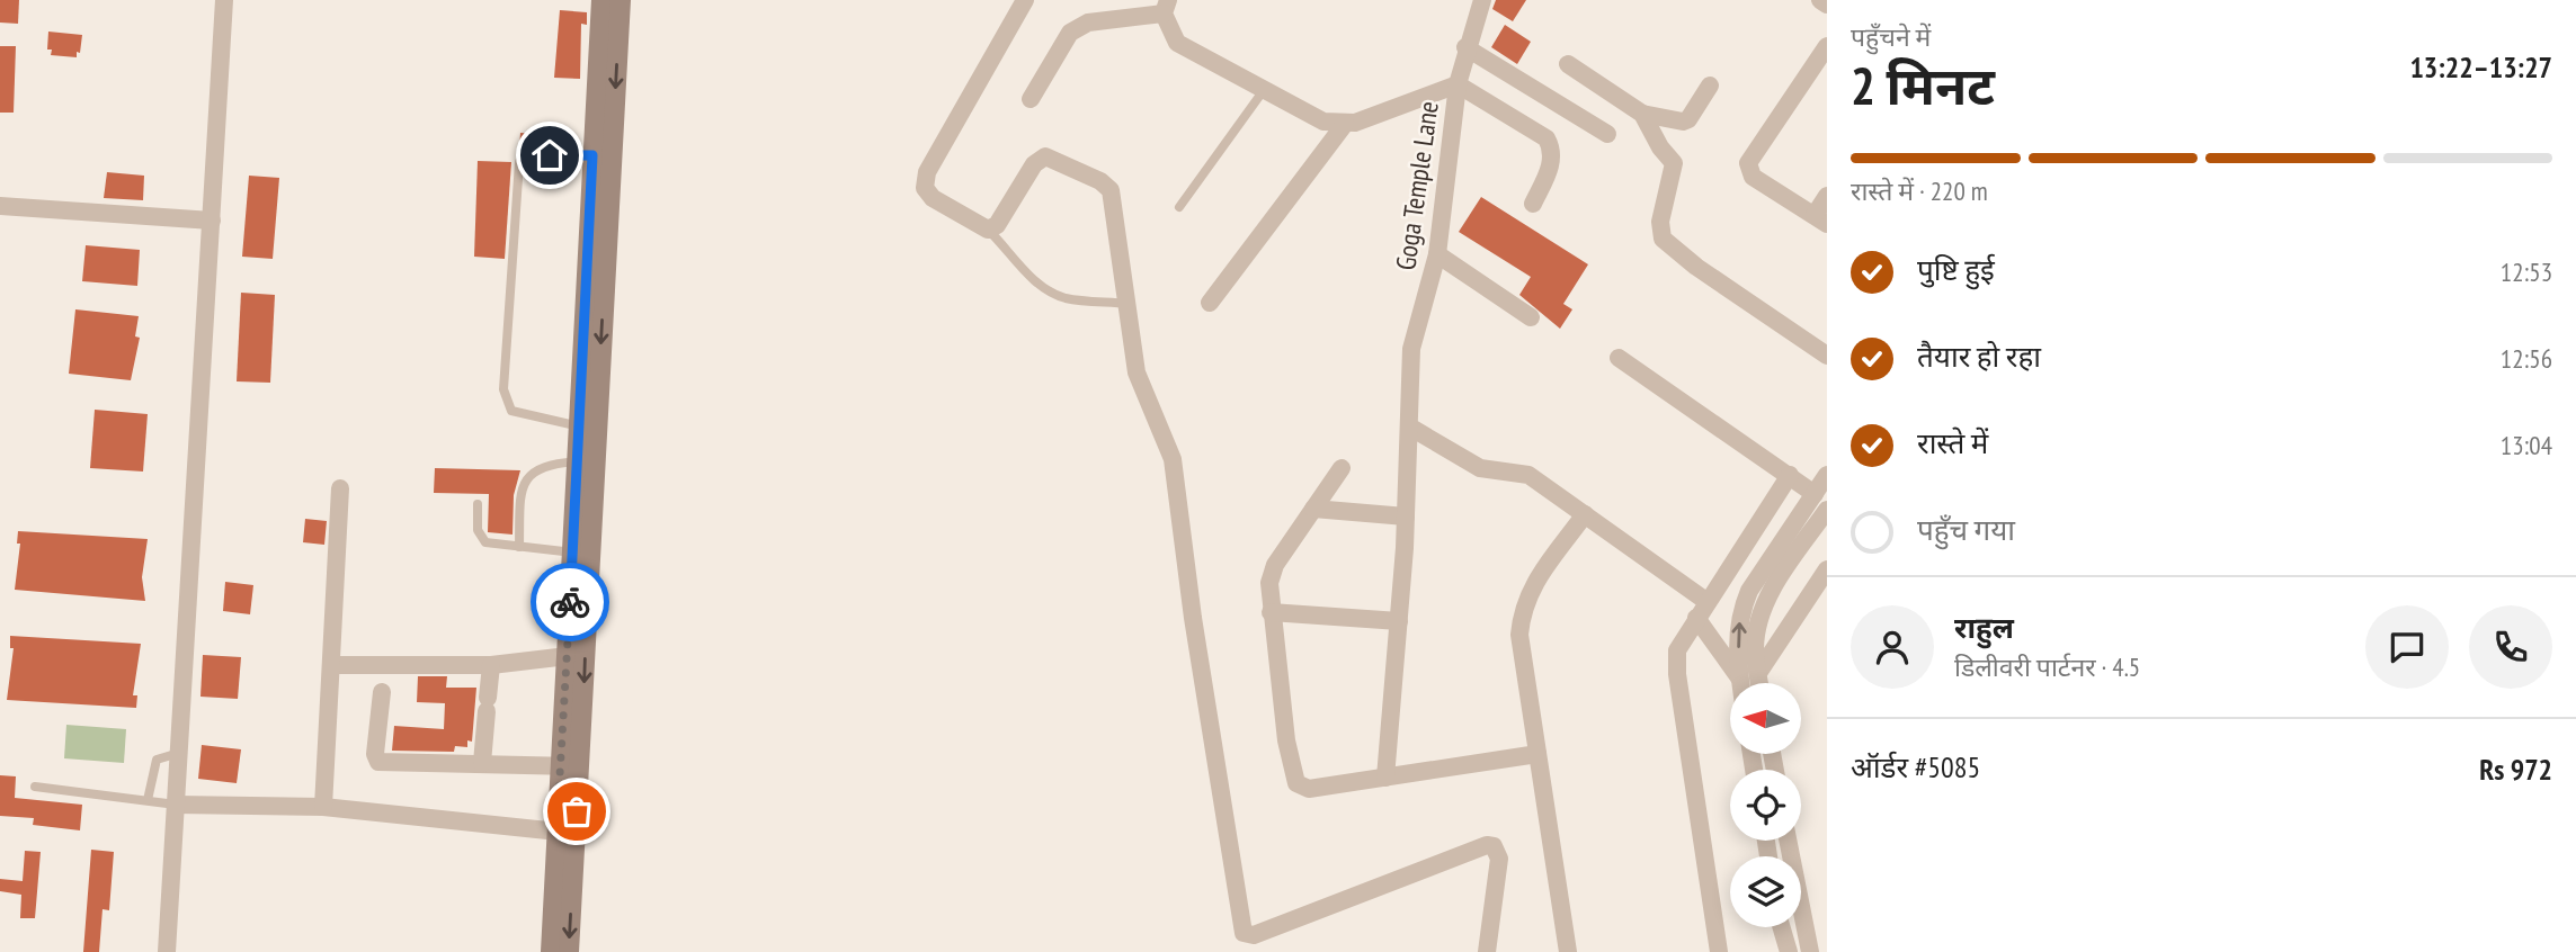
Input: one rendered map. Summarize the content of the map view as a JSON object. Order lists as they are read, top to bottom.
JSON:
{
  "streets": {
    "street": ["Goga Temple Lane"]
  },
  "north": "left",
  "page": {
    "heading": ["2 मिनट", "पहुँचने में", "13:22–13:27"],
    "panel": [
      "राहुल",
      "डिलीवरी पार्टनर · 4.5",
      "ऑर्डर #5085",
      "Rs 972"
    ],
    "bar": "रास्ते में · 220 m",
    "list": [
      ["पुष्टि हुई", "12:53"],
      ["तैयार हो रहा", "12:56"],
      ["रास्ते में", "13:04"],
      "पहुँच गया"
    ]
  }
}
